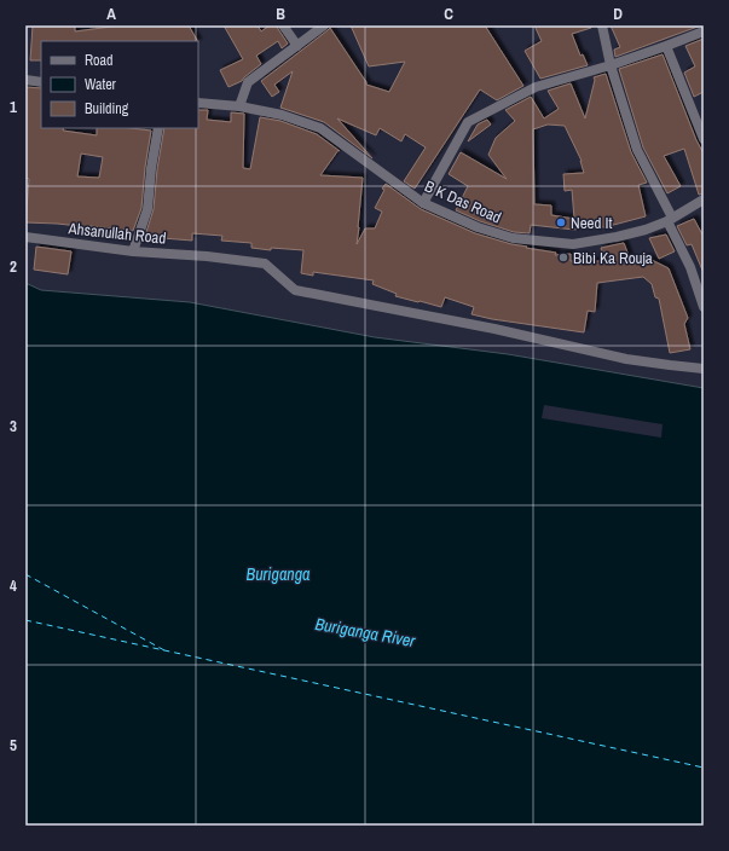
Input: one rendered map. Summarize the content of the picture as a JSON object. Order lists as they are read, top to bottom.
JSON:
{
  "streets": {
    "street": ["B K Das Road", "Ahsanullah Road"]
  },
  "water": ["Buriganga", "Buriganga River"],
  "places": ["Need It", "Bibi Ka Rouja"],
  "legend": ["Road", "Water", "Building"],
  "grid": {
    "columns": [
      "A",
      "B",
      "C",
      "D"
    ],
    "rows": [
      "1",
      "2",
      "3",
      "4",
      "5"
    ]
  }
}
